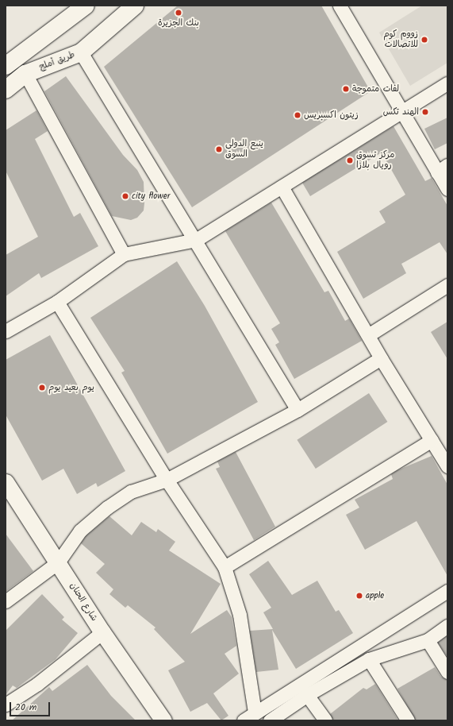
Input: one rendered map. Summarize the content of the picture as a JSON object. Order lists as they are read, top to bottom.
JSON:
{
  "streets": {
    "highway": ["طريق أملج"],
    "main road": ["شارع الحنان"]
  },
  "places": [
    "بنك الجزيرة",
    "زووم كوم للاتصالات",
    "لفات متموجة",
    "الهند تكس",
    "زيتون اكسبريس",
    "ينبع الدولى السوق",
    "مركز تسوق رويال بلازا",
    "city flower",
    "يوم بعيد يوم",
    "apple"
  ],
  "scale_bar": "20 m"
}
